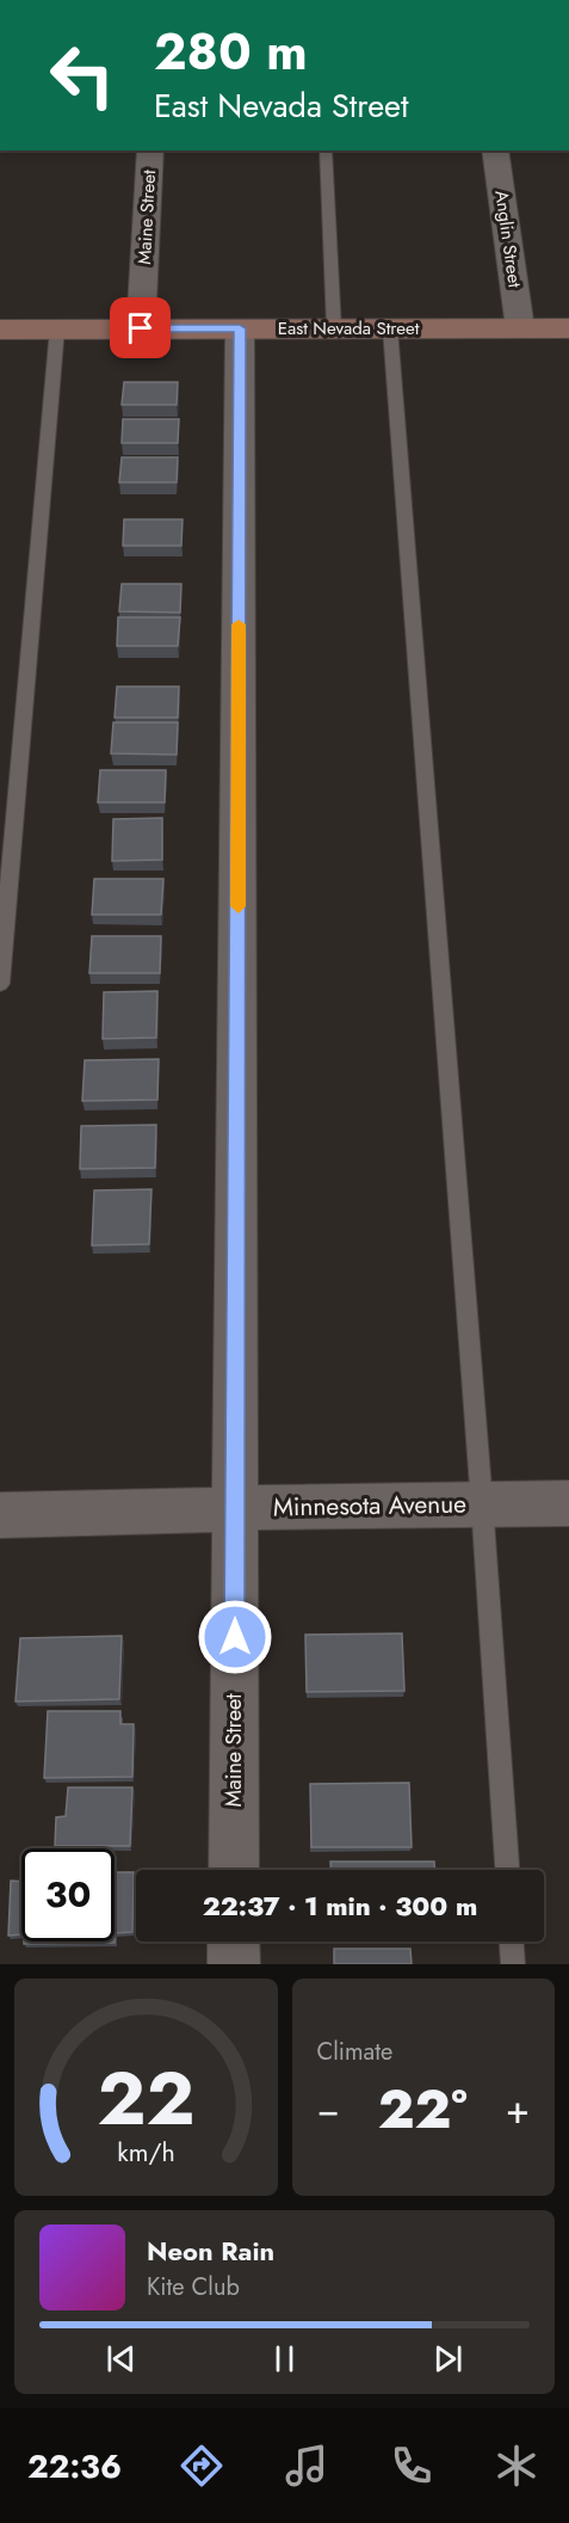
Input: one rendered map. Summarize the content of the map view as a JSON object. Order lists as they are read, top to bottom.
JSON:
{
  "streets": {
    "street": [
      "Maine Street",
      "Anglin Street",
      "East Nevada Street",
      "Minnesota Avenue"
    ]
  },
  "crossings": [
    ["Maine Street", "East Nevada Street"],
    ["Maine Street", "Minnesota Avenue"],
    ["Anglin Street", "East Nevada Street"]
  ],
  "page": {
    "turn": ["280 m", "East Nevada Street"],
    "limit": "30",
    "trip": "22:37 · 1 min · 300 m",
    "tile": "Climate",
    "heat": ["−", "22°", "+"],
    "song": ["Neon Rain", "Kite Club"],
    "tabs": "22:36",
    "gauge": ["22", "km/h"]
  }
}
